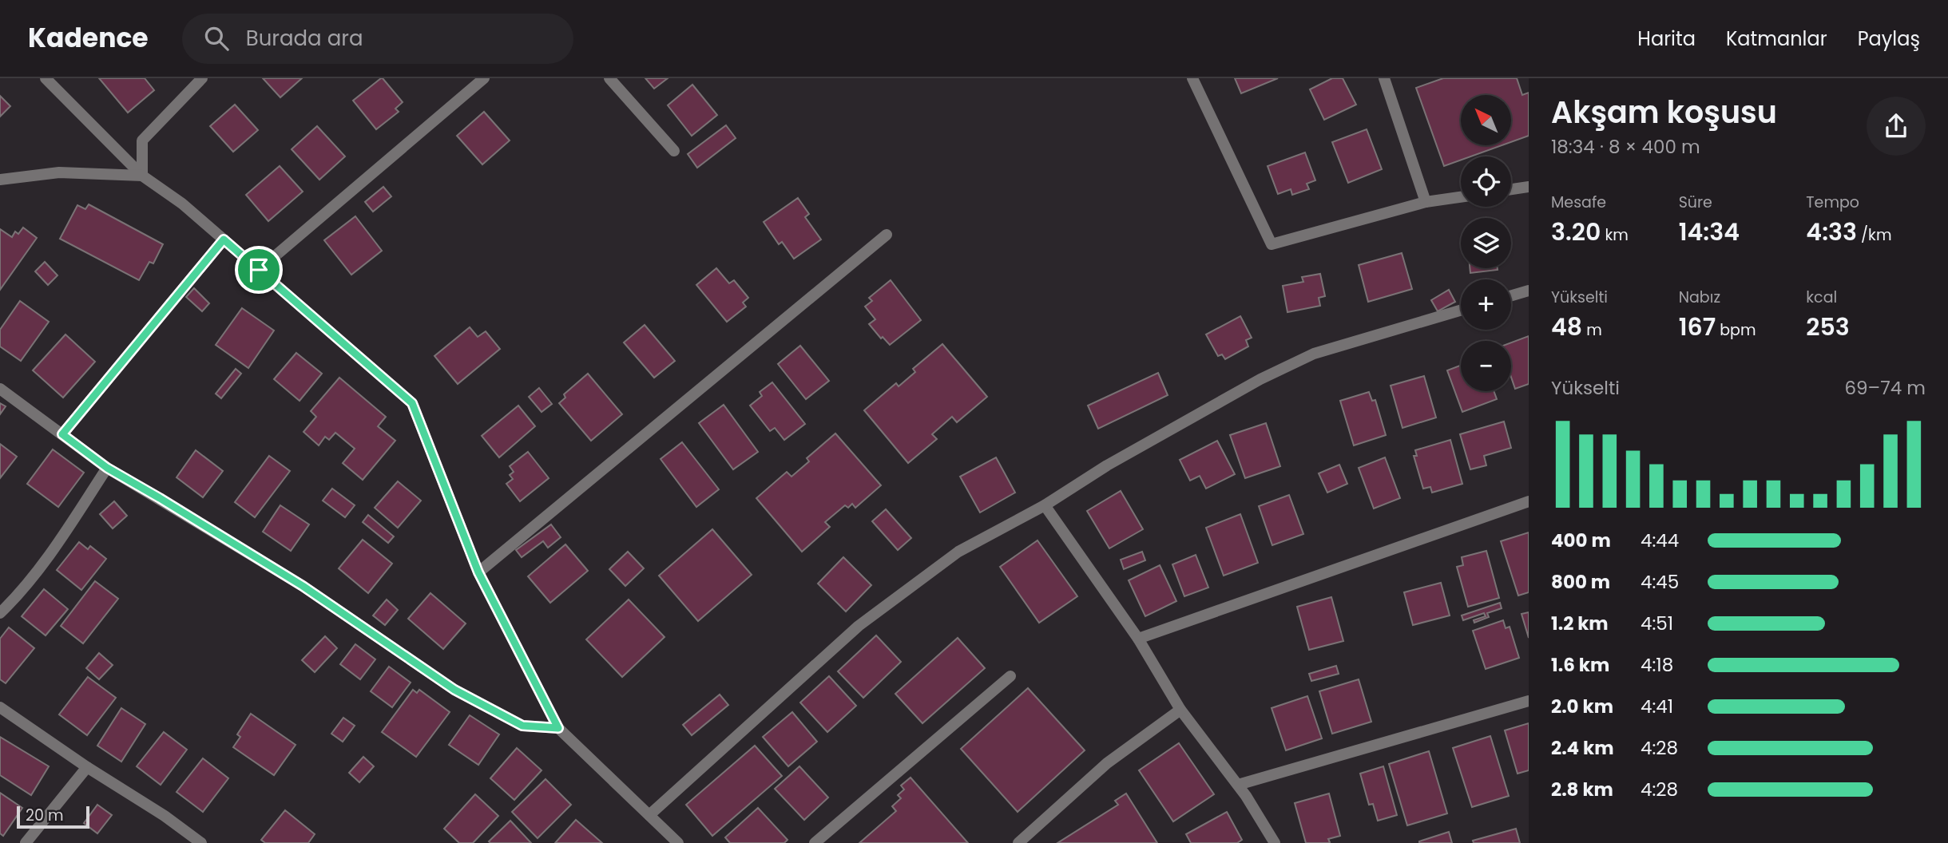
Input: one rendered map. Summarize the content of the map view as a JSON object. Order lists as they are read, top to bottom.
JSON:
{
  "scale_bar": "20 m",
  "north": "top left",
  "page": {
    "header": "Kadence",
    "search": "Burada ara",
    "nav": ["Harita", "Katmanlar", "Paylaş"],
    "heading": ["Akşam koşusu", "18:34 · 8 × 400 m"],
    "map_buttons": ["+", "−"],
    "stats": [
      ["Mesafe", "3.20 km"],
      ["Süre", "14:34"],
      ["Tempo", "4:33 /km"],
      ["Yükselti", "48 m"],
      ["Nabız", "167 bpm"],
      ["kcal", "253"]
    ],
    "chart": ["Yükselti", "69–74 m"],
    "list": [
      {
        "name": "400 m",
        "note": "4:44"
      },
      {
        "name": "800 m",
        "note": "4:45"
      },
      {
        "name": "1.2 km",
        "note": "4:51"
      },
      {
        "name": "1.6 km",
        "note": "4:18"
      },
      {
        "name": "2.0 km",
        "note": "4:41"
      },
      {
        "name": "2.4 km",
        "note": "4:28"
      },
      {
        "name": "2.8 km",
        "note": "4:28"
      }
    ],
    "scale": "20 m"
  }
}
